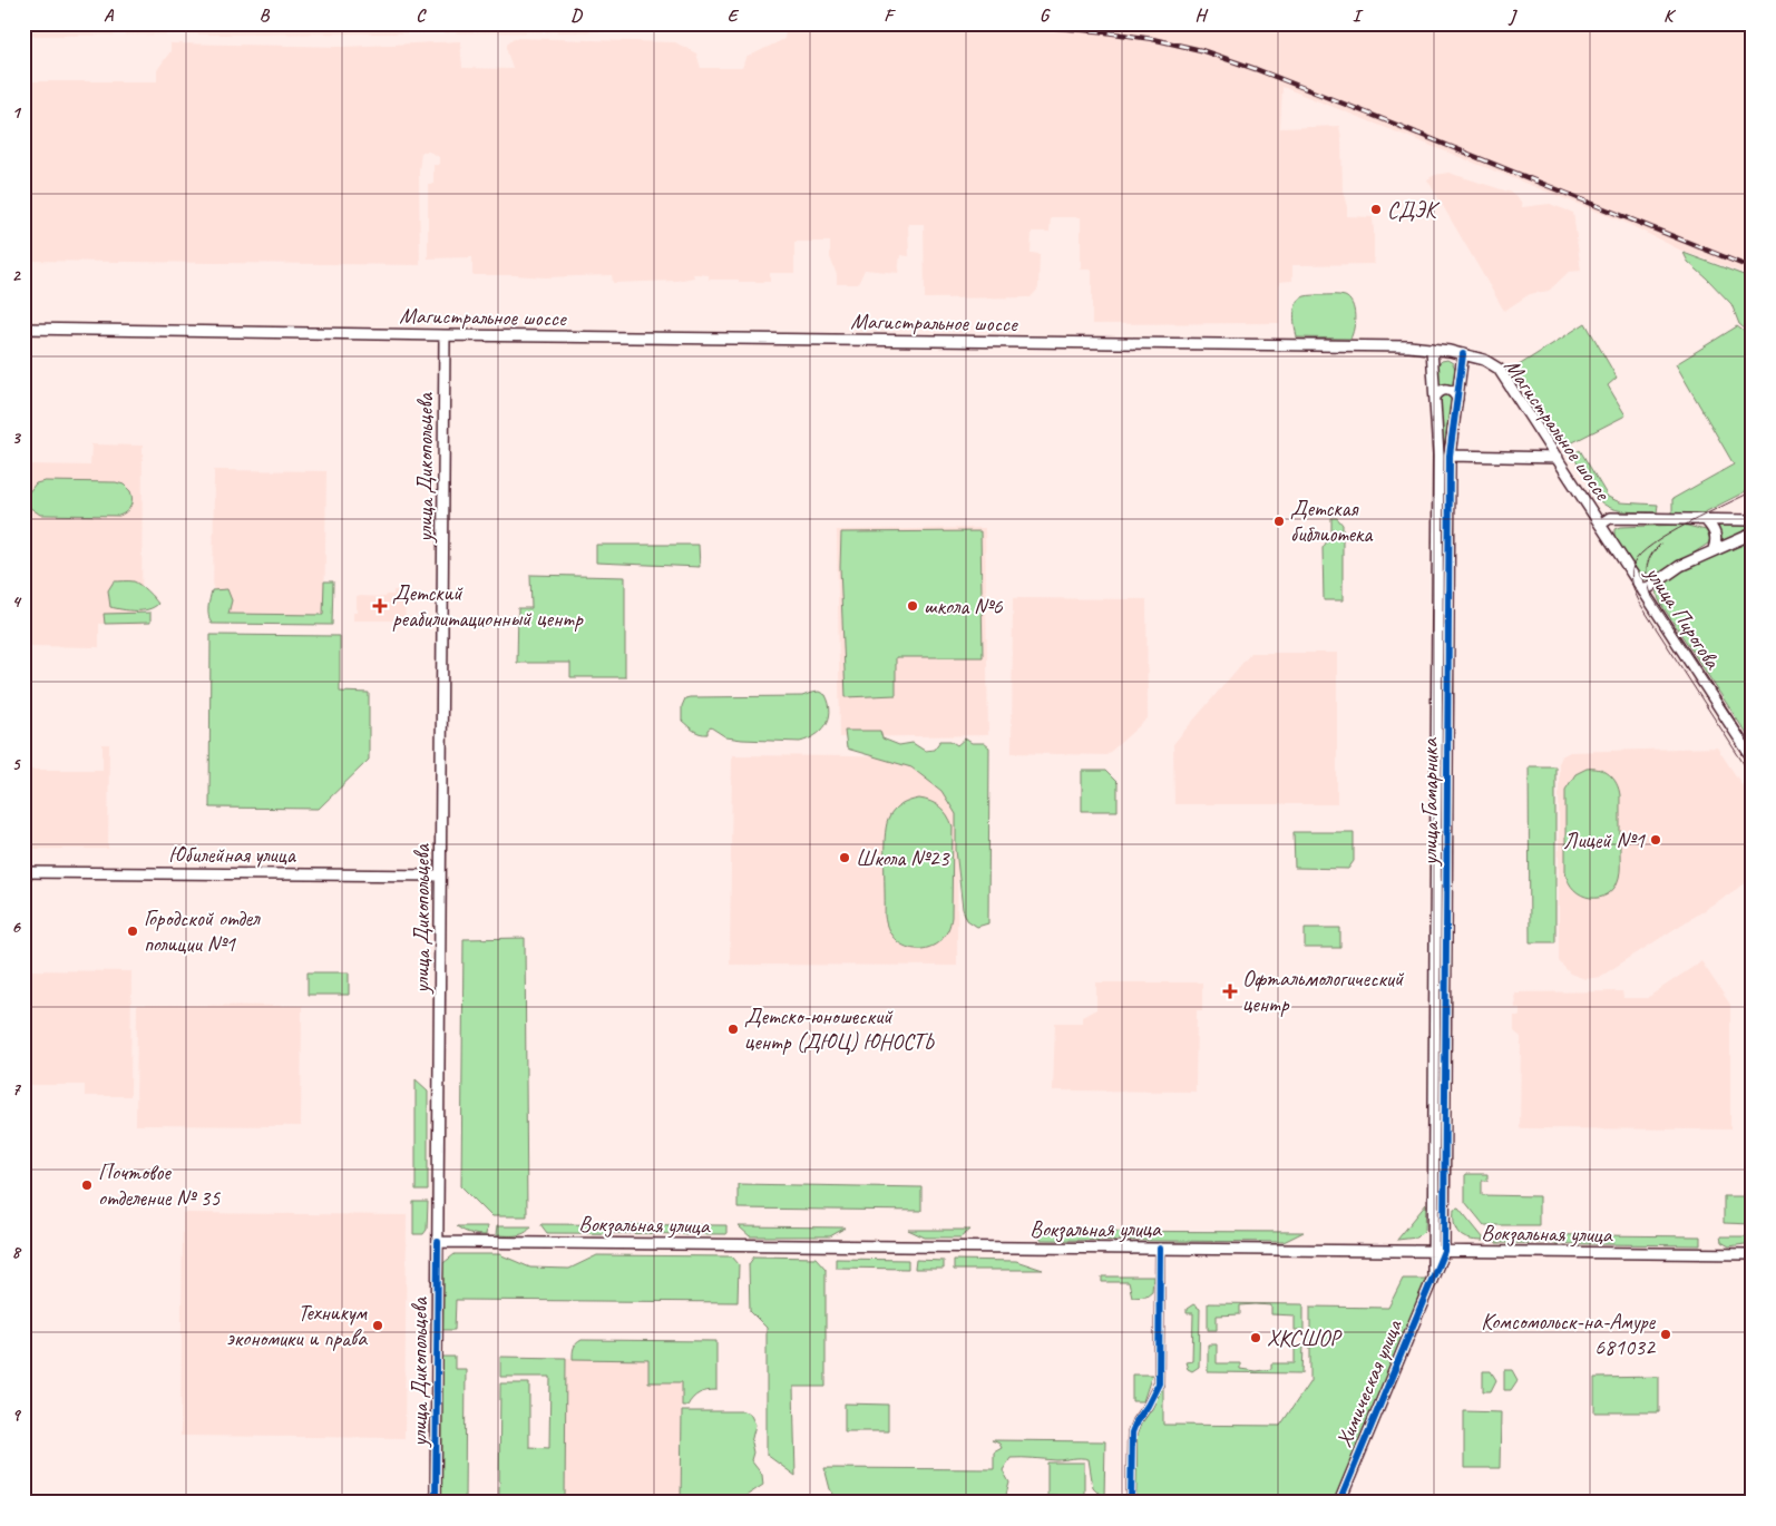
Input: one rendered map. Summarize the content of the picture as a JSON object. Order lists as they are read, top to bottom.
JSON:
{
  "streets": {
    "main road": [
      "Магистральное шоссе",
      "улица Дикопольцева",
      "улица Пирогова",
      "улица Гамарника",
      "Юбилейная улица",
      "Вокзальная улица",
      "Химическая улица"
    ]
  },
  "crossings": [
    ["Магистральное шоссе", "улица Дикопольцева"],
    ["Магистральное шоссе", "улица Пирогова"],
    ["Магистральное шоссе", "улица Гамарника"],
    ["улица Дикопольцева", "Юбилейная улица"],
    ["улица Дикопольцева", "Вокзальная улица"],
    ["улица Гамарника", "Вокзальная улица"],
    ["улица Гамарника", "Химическая улица"],
    ["Вокзальная улица", "Химическая улица"]
  ],
  "places": {
    "other": [
      "СДЭК",
      "Детская библиотека",
      "школа №6",
      "Лицей №1",
      "Школа №23",
      "Городской отдел полиции №1",
      "Детско-юношеский центр (ДЮЦ) ЮНОСТЬ",
      "Почтовое отделение № 35",
      "Техникум экономики и права",
      "Комсомольск-на-Амуре 681032",
      "ХКСШОР"
    ],
    "health": ["Детский реабилитационный центр", "Офтальмологический центр"]
  },
  "grid": {
    "columns": [
      "A",
      "B",
      "C",
      "D",
      "E",
      "F",
      "G",
      "H",
      "I",
      "J",
      "K"
    ],
    "rows": [
      "1",
      "2",
      "3",
      "4",
      "5",
      "6",
      "7",
      "8",
      "9"
    ]
  }
}
